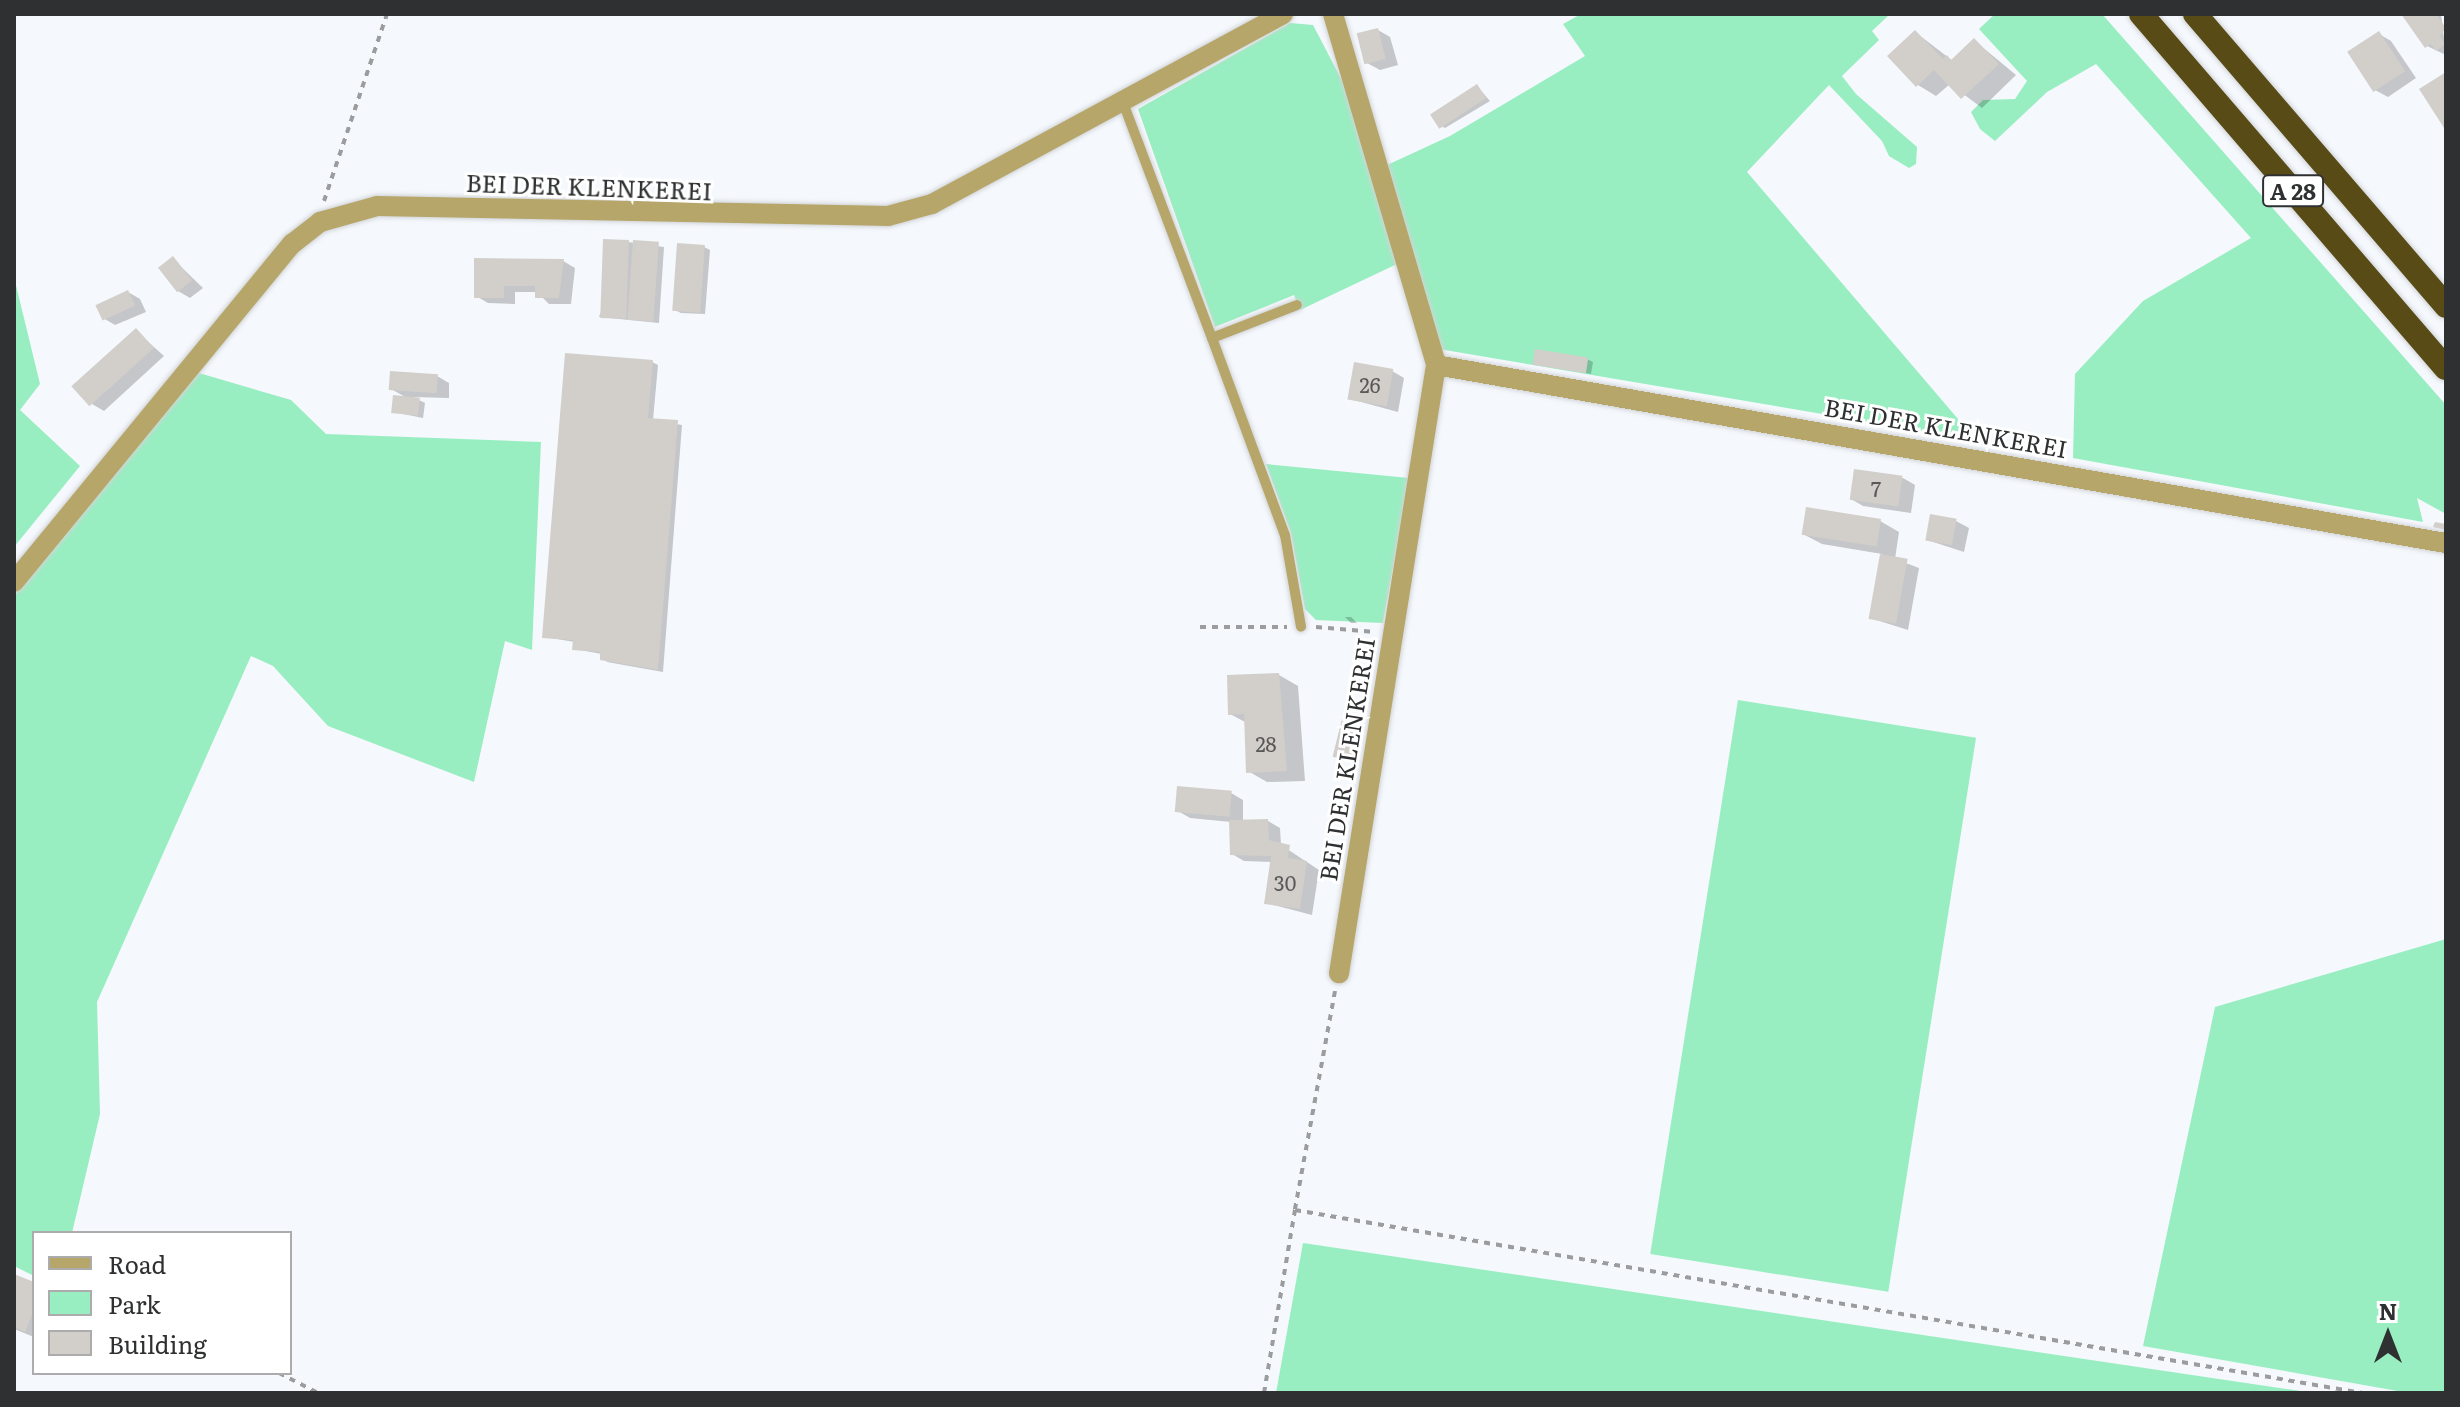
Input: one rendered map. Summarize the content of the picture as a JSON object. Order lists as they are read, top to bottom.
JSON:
{
  "streets": {
    "highway": ["A 28"],
    "street": ["BEI DER KLENKEREI"]
  },
  "house_numbers": [
    "26",
    "7",
    "28",
    "30"
  ],
  "legend": ["Road", "Park", "Building"],
  "north": "top"
}
